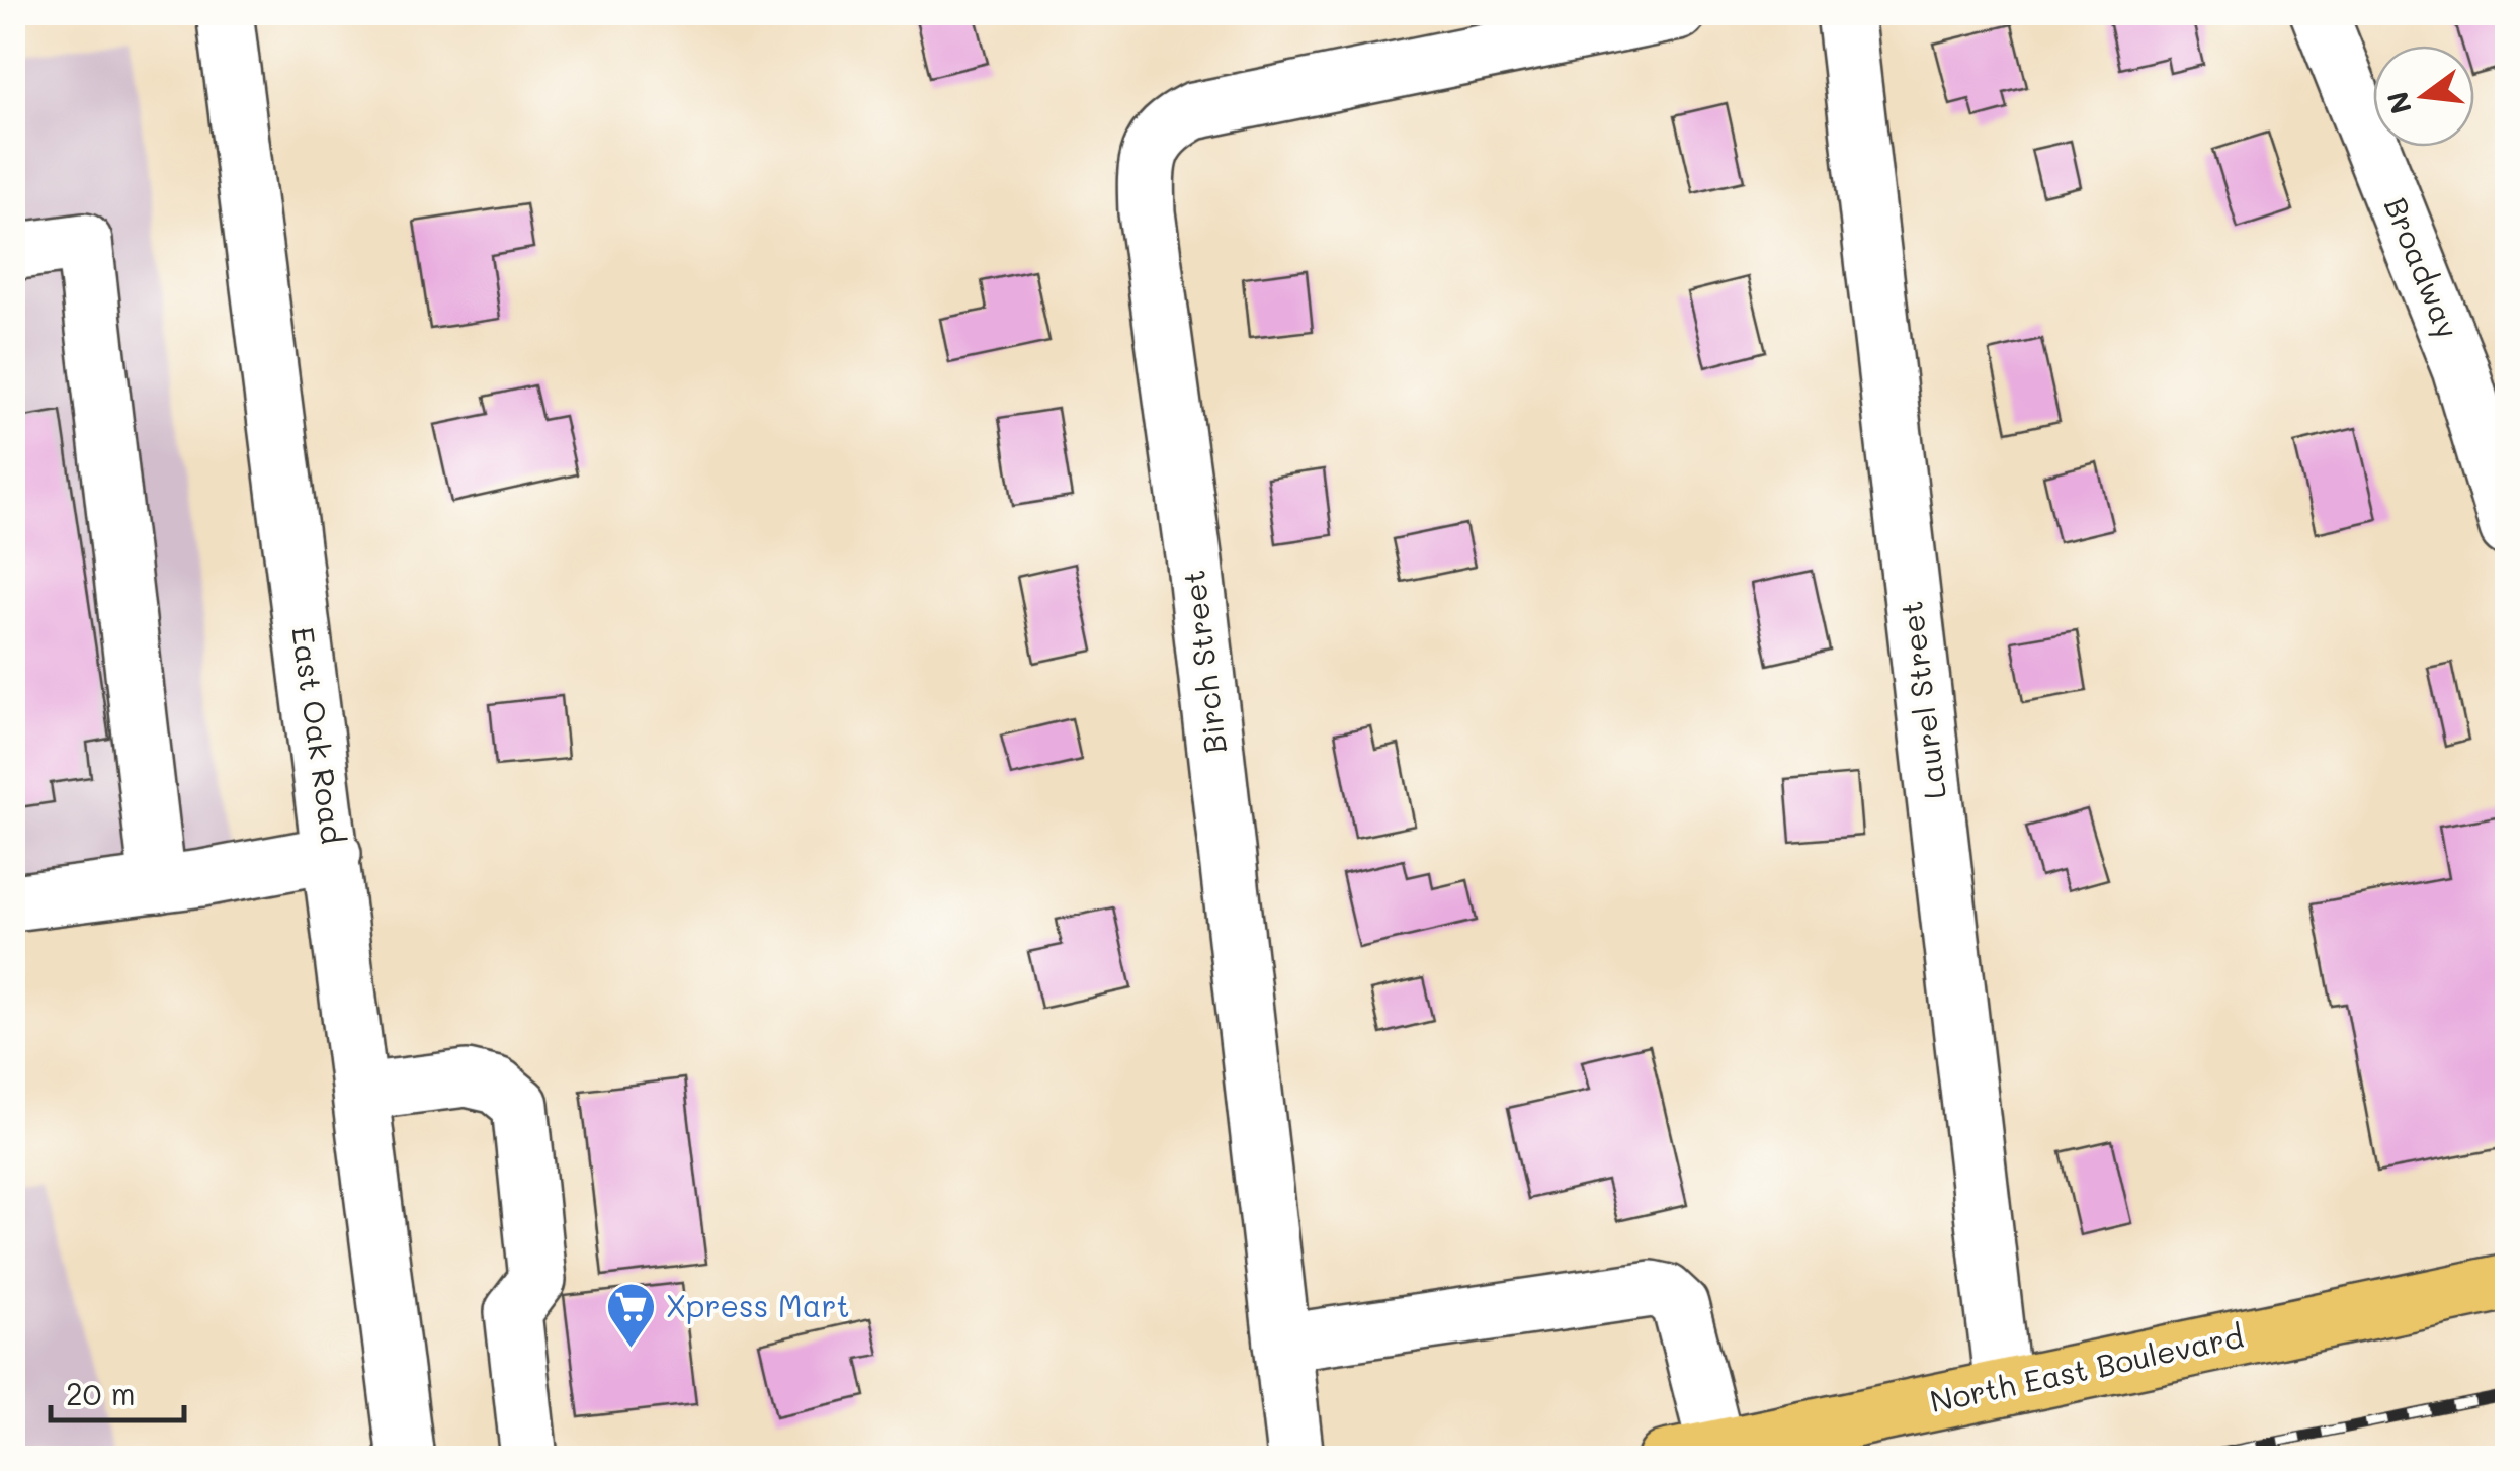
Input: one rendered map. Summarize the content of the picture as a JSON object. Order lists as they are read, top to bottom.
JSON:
{
  "streets": {
    "main road": ["North East Boulevard"],
    "street": [
      "Broadway",
      "Birch Street",
      "Laurel Street",
      "East Oak Road"
    ]
  },
  "crossings": [
    ["Laurel Street", "North East Boulevard"]
  ],
  "places": {
    "supermarket": ["Xpress Mart"]
  },
  "scale_bar": "20 m",
  "north": "left"
}
